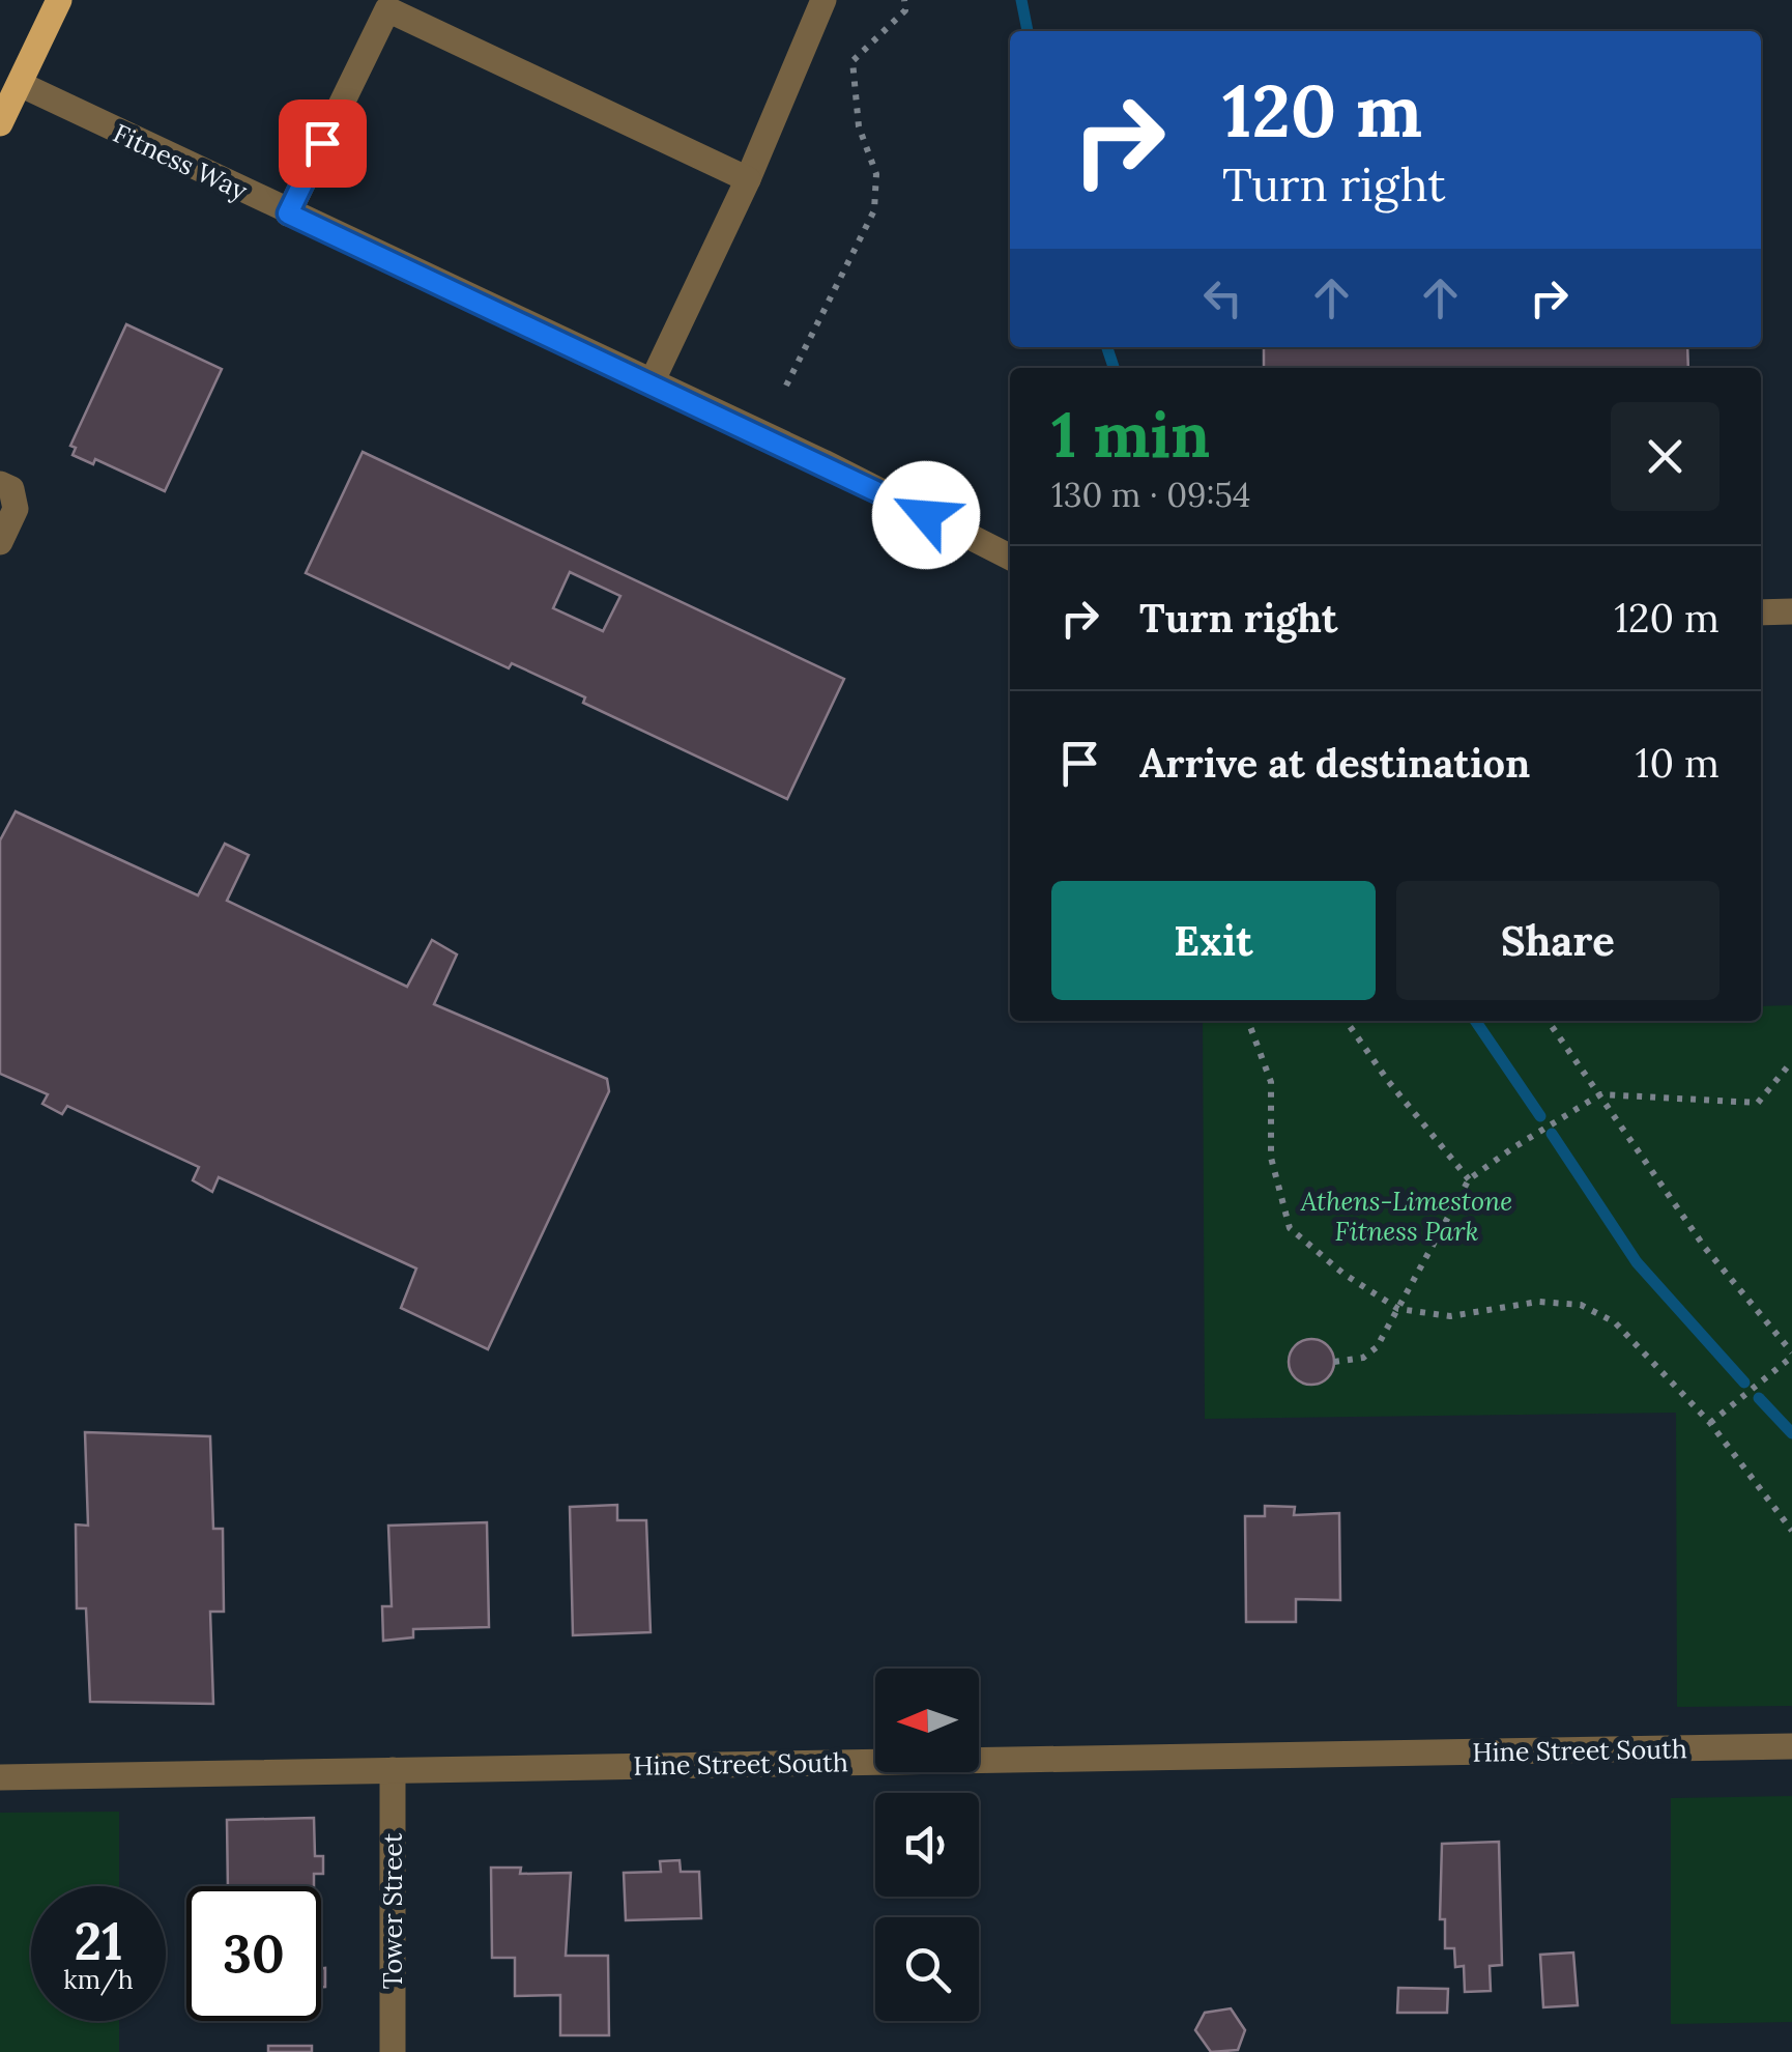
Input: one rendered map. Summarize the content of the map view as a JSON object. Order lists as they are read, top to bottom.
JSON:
{
  "streets": {
    "street": ["Fitness Way", "Hine Street South", "Tower Street"]
  },
  "crossings": [
    ["Hine Street South", "Tower Street"]
  ],
  "parks": ["Athens-Limestone Fitness Park"],
  "north": "left",
  "page": {
    "turn": ["120 m", "Turn right"],
    "heading": ["1 min", "130 m · 09:54"],
    "list": [
      {
        "name": "Turn right",
        "value": "120 m"
      },
      {
        "name": "Arrive at destination",
        "value": "10 m"
      }
    ],
    "buttons": ["Exit", "Share"],
    "speed": "21 km/h",
    "limit": "30"
  }
}
